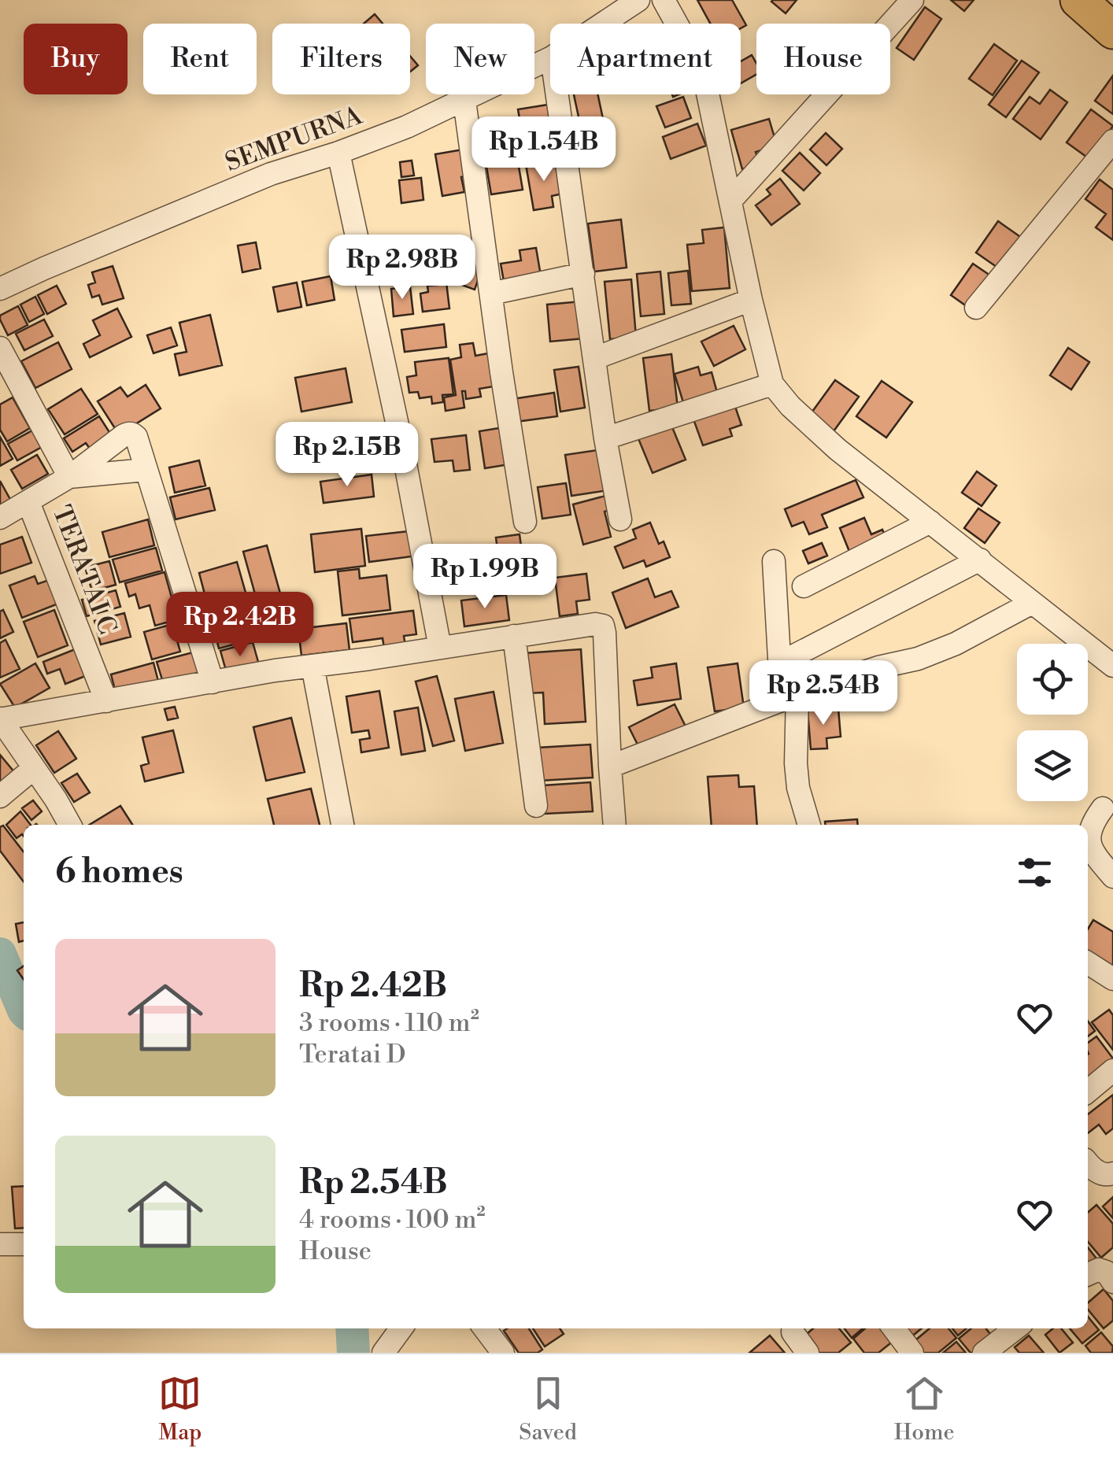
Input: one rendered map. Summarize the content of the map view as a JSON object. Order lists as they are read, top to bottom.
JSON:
{
  "streets": {
    "street": ["SEMPURNA", "TERATAI C"]
  },
  "page": {
    "chip": [
      "Buy",
      "Rent",
      "Filters",
      "New",
      "Apartment",
      "House"
    ],
    "price": [
      "Rp 1.54B",
      "Rp 2.98B",
      "Rp 2.15B",
      "Rp 1.99B",
      "Rp 2.42B",
      "Rp 2.54B"
    ],
    "heading": "6 homes",
    "list": [
      {
        "name": "Rp 2.42B",
        "note": "3 rooms · 110 m² · Teratai D"
      },
      {
        "name": "Rp 2.54B",
        "note": "4 rooms · 100 m² · House"
      }
    ],
    "tabs": ["Map", "Saved", "Home"]
  }
}
